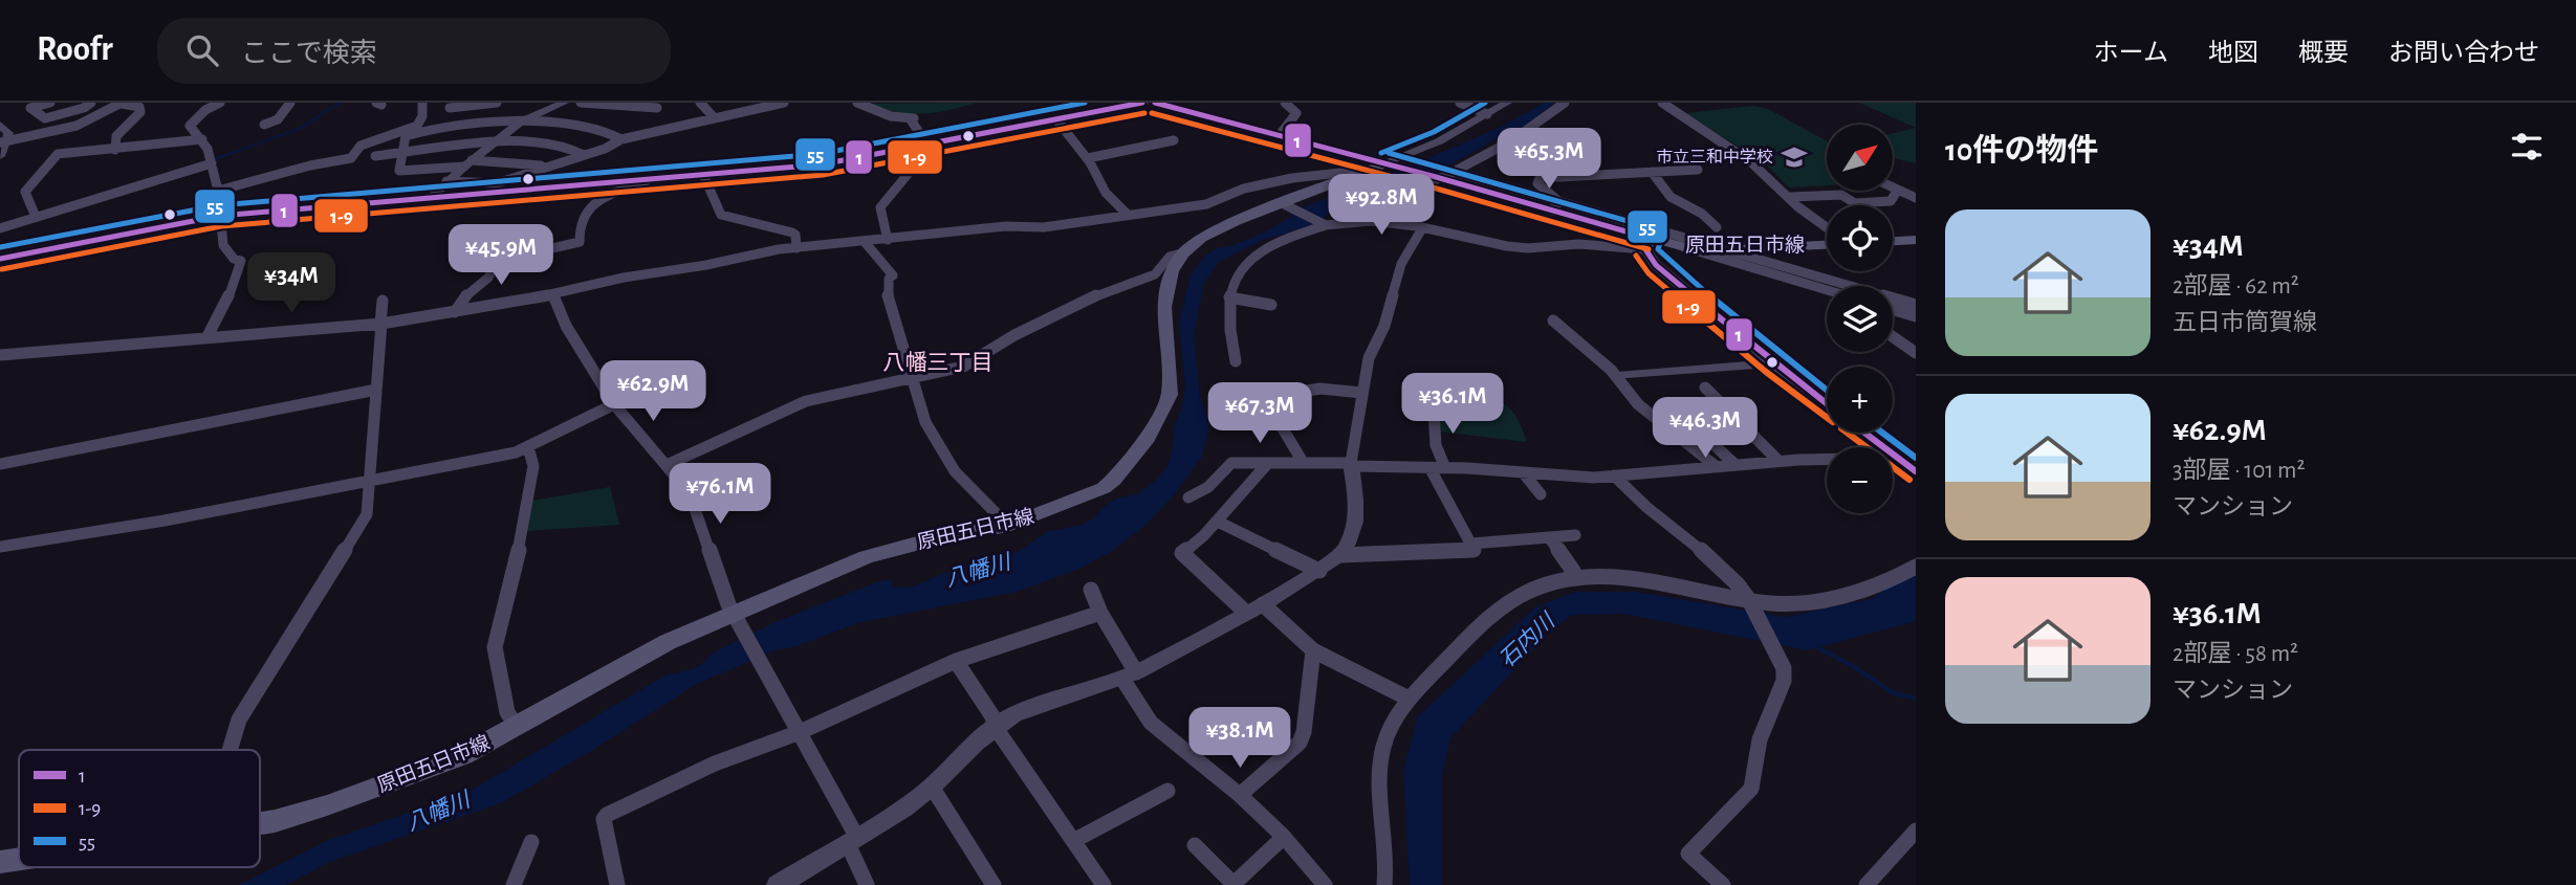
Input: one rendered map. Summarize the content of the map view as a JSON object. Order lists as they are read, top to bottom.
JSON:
{
  "streets": {
    "main road": ["原田五日市線"]
  },
  "districts": ["八幡三丁目"],
  "water": ["八幡川", "石内川"],
  "places": {
    "school or university": ["市立三和中学校"]
  },
  "lines": ["transit line 1", "transit line 55", "transit line 1-9"],
  "legend": ["1", "1-9", "55"],
  "north": "top right",
  "page": {
    "header": "Roofr",
    "search": "ここで検索",
    "nav": [
      "ホーム",
      "地図",
      "概要",
      "お問い合わせ"
    ],
    "heading": "10件の物件",
    "map_buttons": ["+", "−"],
    "price": [
      "¥65.3M",
      "¥92.8M",
      "¥45.9M",
      "¥34M",
      "¥62.9M",
      "¥36.1M",
      "¥67.3M",
      "¥46.3M",
      "¥76.1M",
      "¥38.1M"
    ],
    "list": [
      {
        "name": "¥34M",
        "note": "2部屋 · 62 m² · 五日市筒賀線"
      },
      {
        "name": "¥62.9M",
        "note": "3部屋 · 101 m² · マンション"
      },
      {
        "name": "¥36.1M",
        "note": "2部屋 · 58 m² · マンション"
      }
    ]
  }
}
